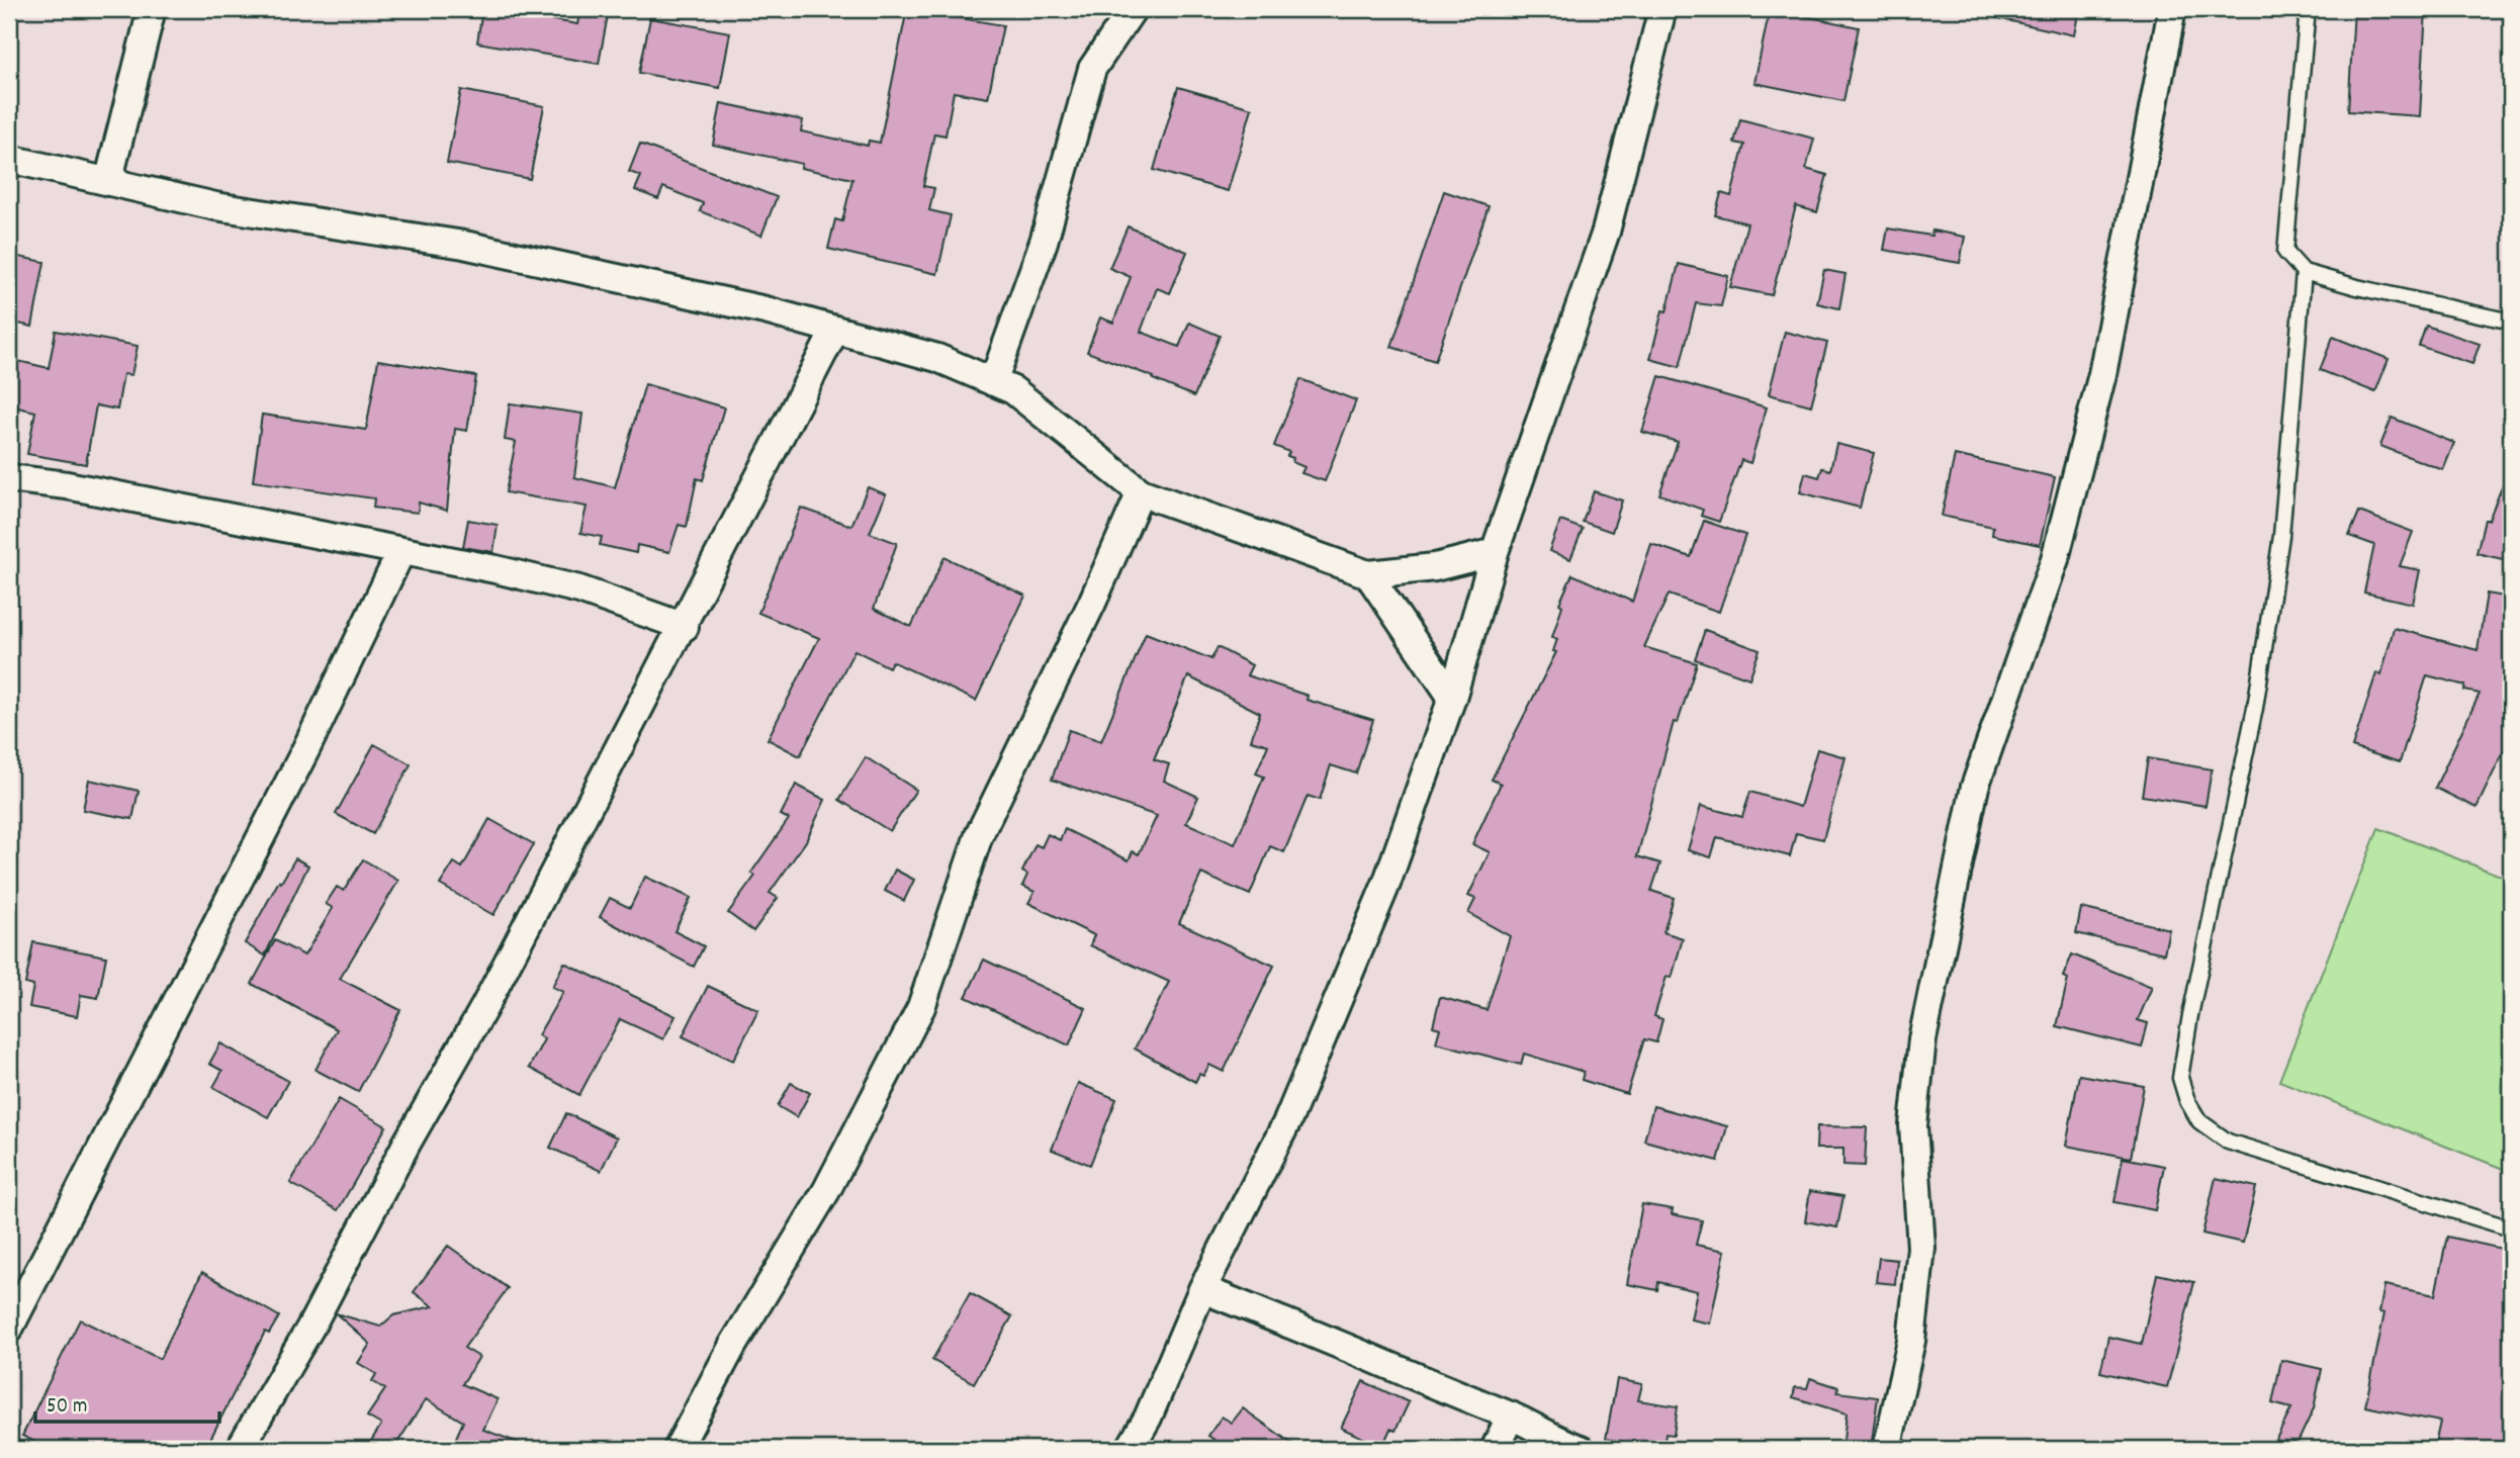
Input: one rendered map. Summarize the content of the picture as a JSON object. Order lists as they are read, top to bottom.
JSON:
{
  "scale_bar": "50 m"
}
